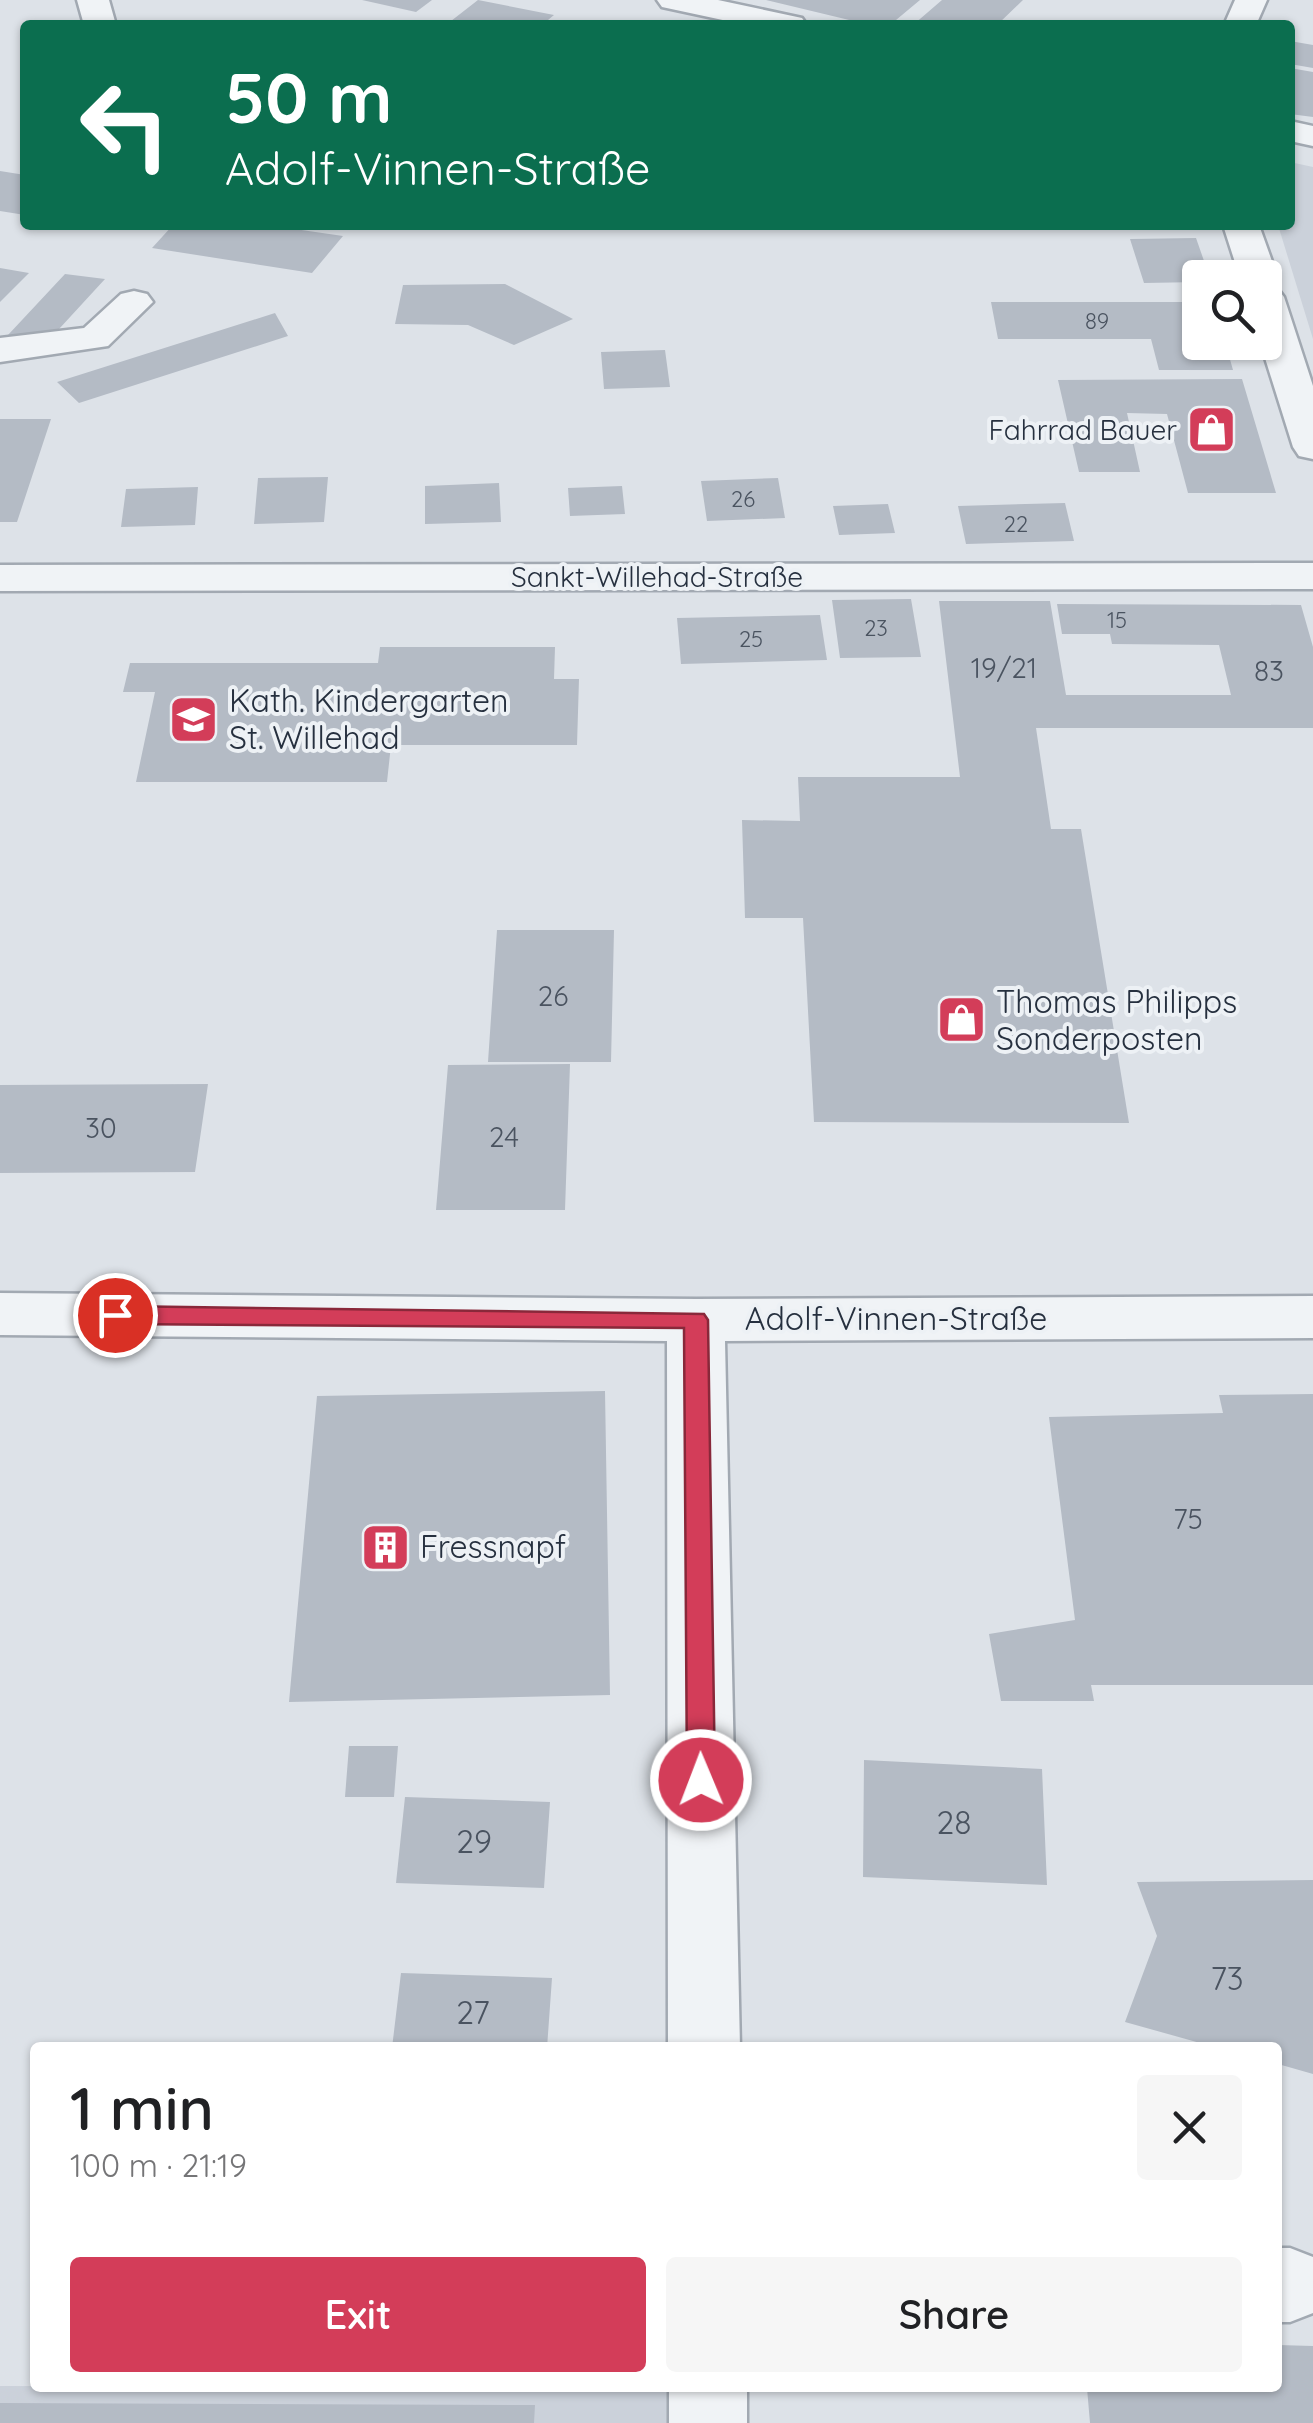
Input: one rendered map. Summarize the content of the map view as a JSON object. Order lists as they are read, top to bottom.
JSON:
{
  "streets": {
    "street": ["Sankt-Willehad-Straße", "Adolf-Vinnen-Straße"]
  },
  "places": {
    "shop": ["Fahrrad Bauer", "Thomas Philipps Sonderposten"],
    "school or university": ["Kath. Kindergarten St. Willehad"],
    "building": ["Fressnapf"]
  },
  "house_numbers": [
    "89",
    "26",
    "22",
    "15",
    "23",
    "25",
    "19/21",
    "83",
    "26",
    "30",
    "24",
    "75",
    "28",
    "29",
    "73",
    "27"
  ],
  "page": {
    "turn": ["50 m", "Adolf-Vinnen-Straße"],
    "heading": ["1 min", "100 m · 21:19"],
    "buttons": ["Exit", "Share"]
  }
}
